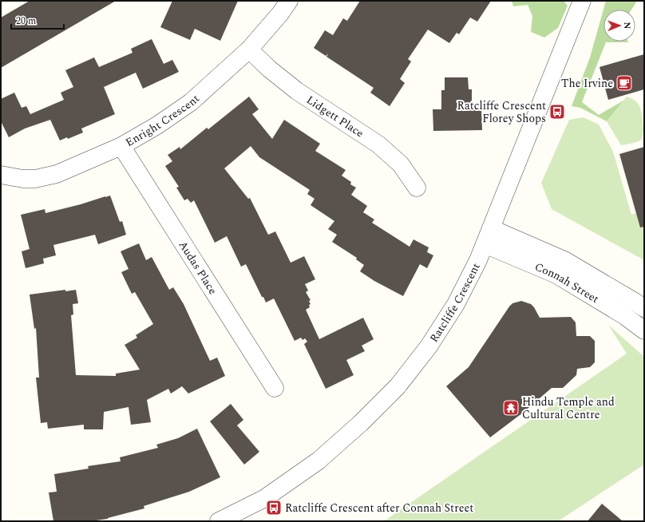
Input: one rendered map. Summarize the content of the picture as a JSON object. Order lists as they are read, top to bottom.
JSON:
{
  "streets": {
    "street": [
      "Lidgett Place",
      "Enright Crescent",
      "Audas Place",
      "Connah Street",
      "Ratcliffe Crescent"
    ]
  },
  "crossings": [
    ["Lidgett Place", "Enright Crescent"],
    ["Enright Crescent", "Audas Place"],
    ["Connah Street", "Ratcliffe Crescent"]
  ],
  "places": {
    "cafe": ["The Irvine"],
    "bus stop": ["Ratcliffe Crescent Florey Shops", "Ratcliffe Crescent after Connah Street"],
    "temple": ["Hindu Temple and Cultural Centre"]
  },
  "scale_bar": "20 m",
  "north": "right"
}
